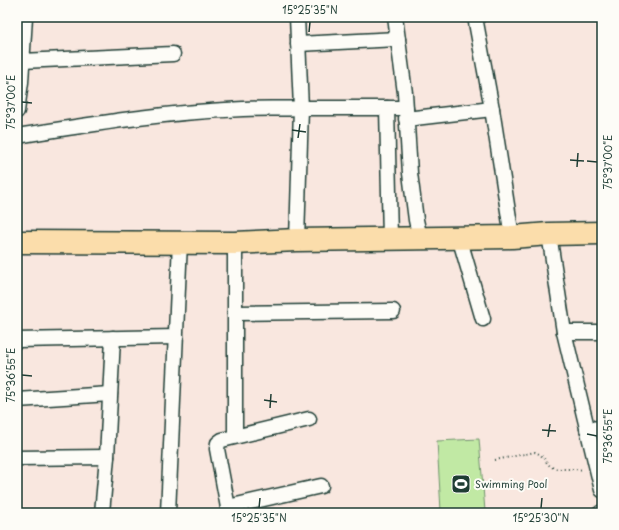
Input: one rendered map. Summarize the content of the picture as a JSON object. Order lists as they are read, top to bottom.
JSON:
{
  "places": {
    "sports": ["Swimming Pool"]
  },
  "coordinates": [
    "15°25'35\"N",
    "75°37'00\"E",
    "75°36'55\"E",
    "15°25'30\"N"
  ]
}
